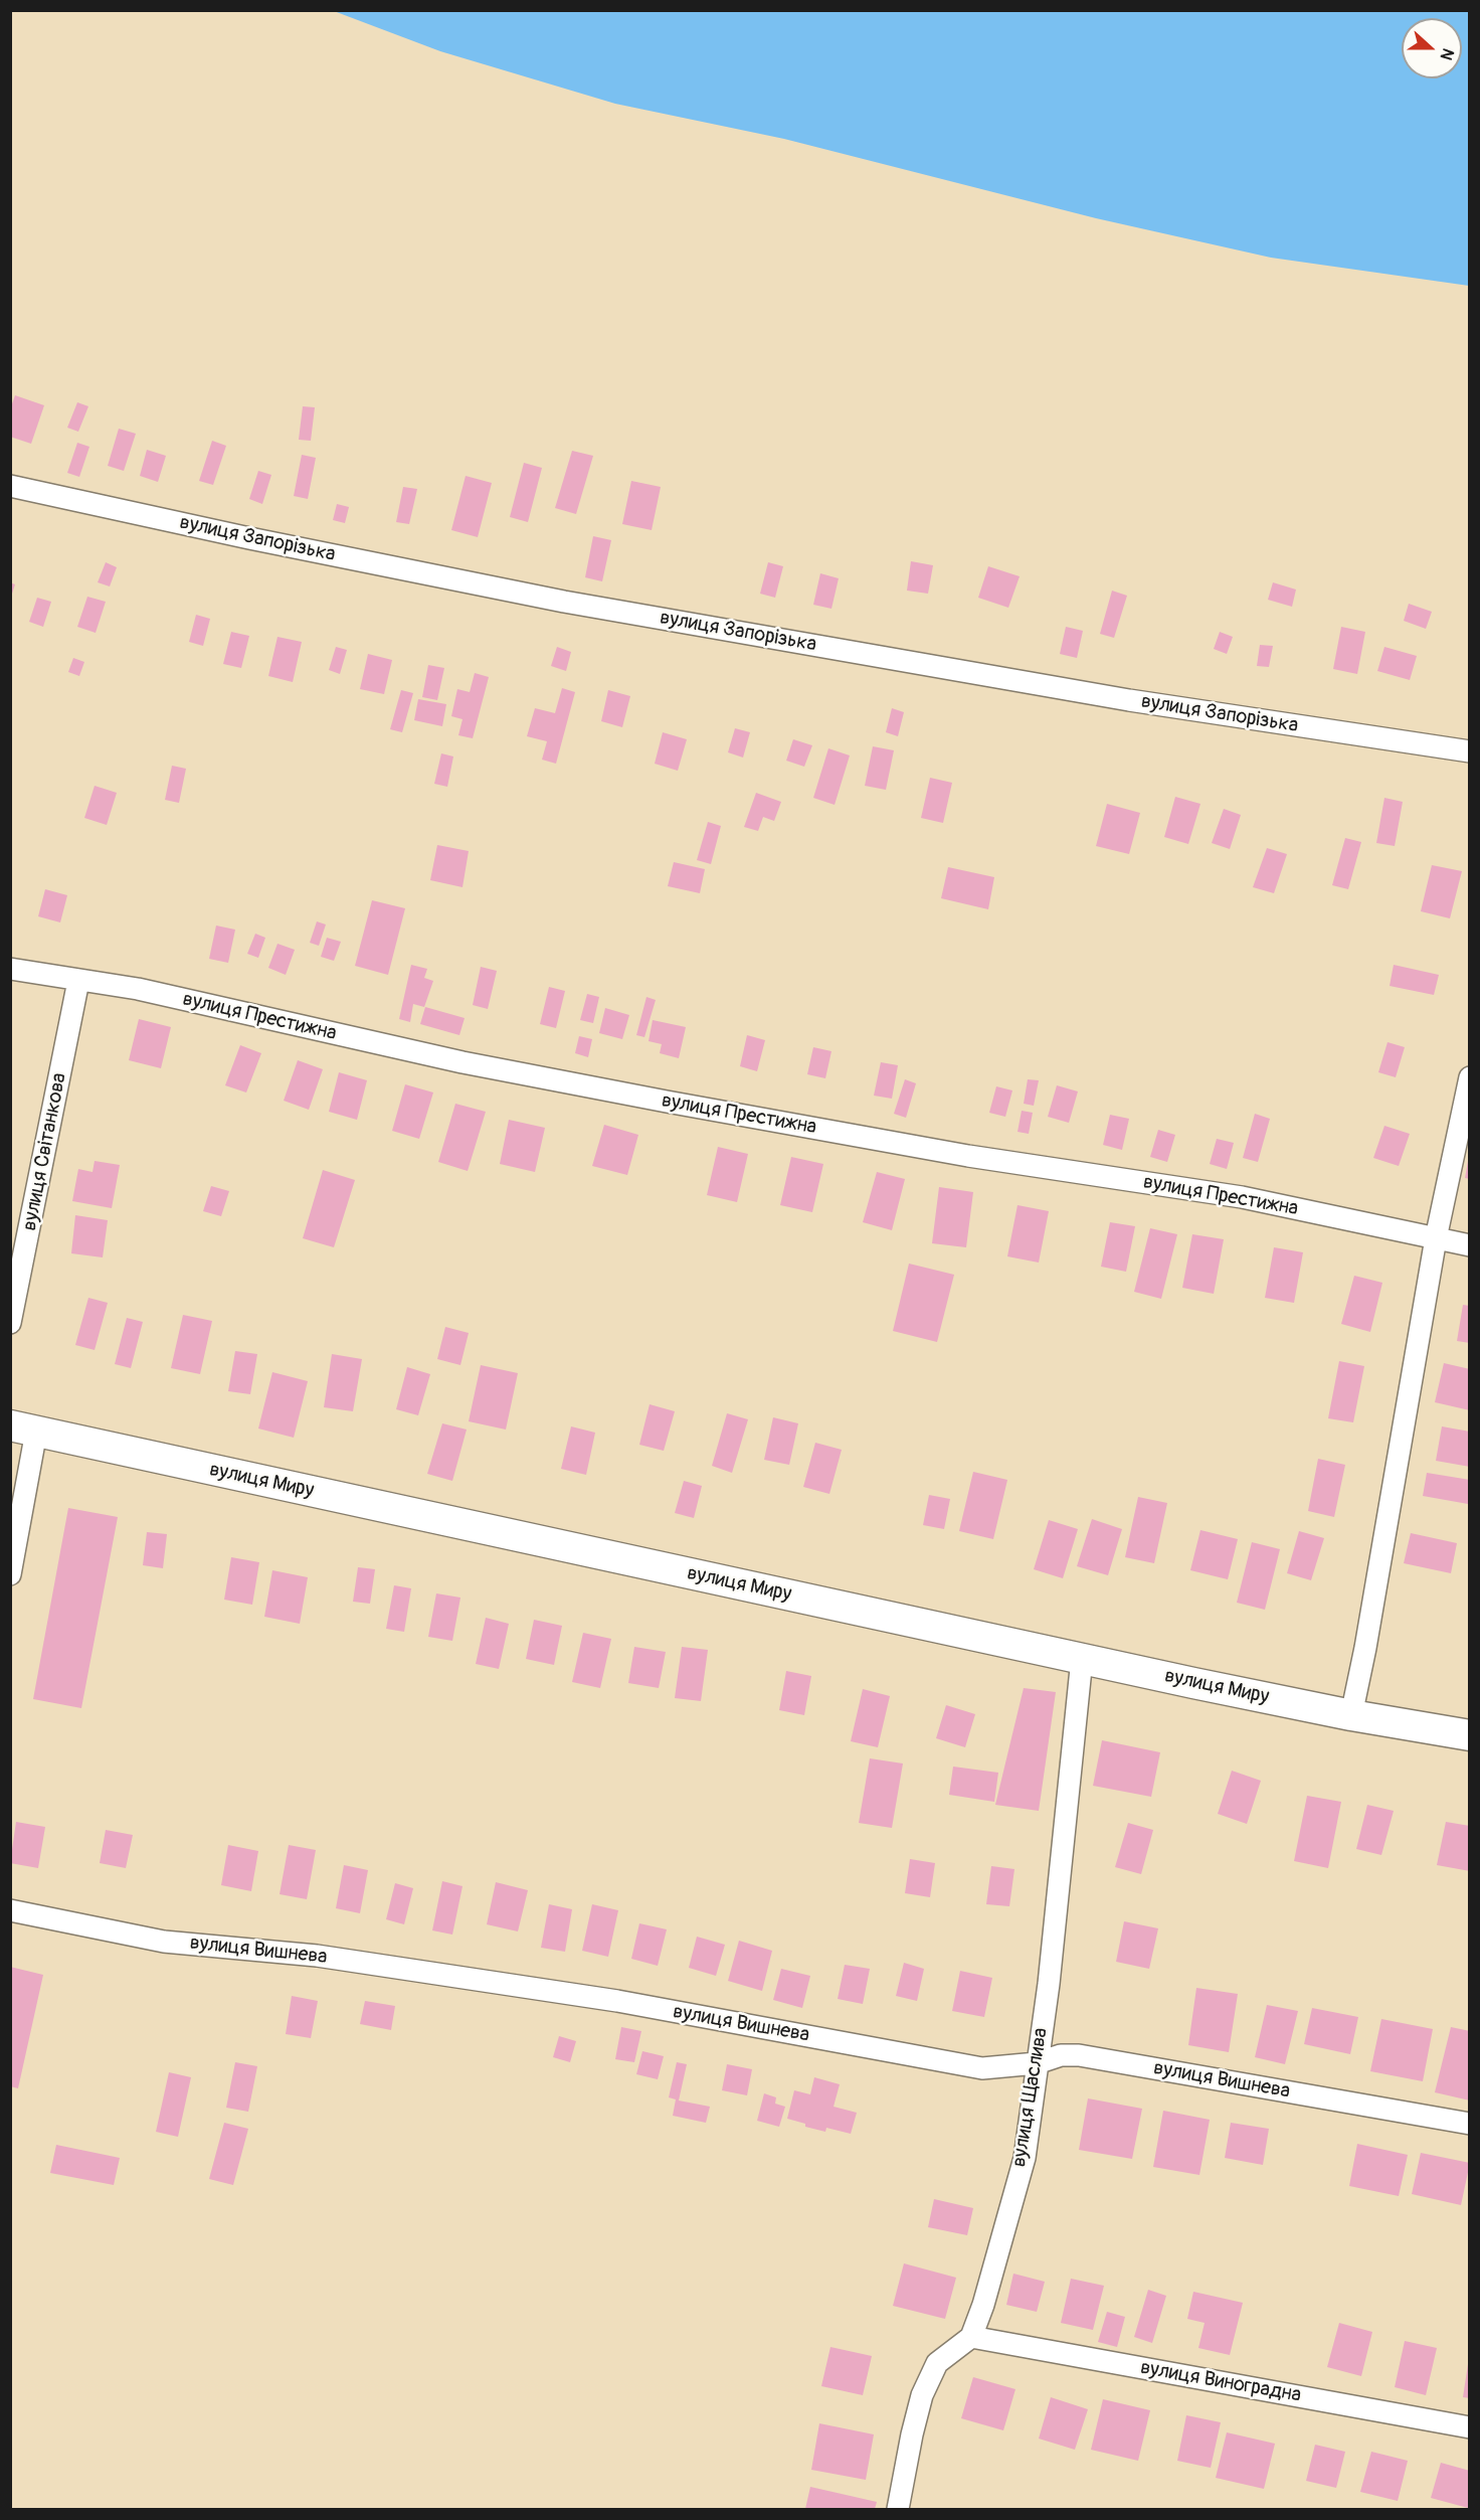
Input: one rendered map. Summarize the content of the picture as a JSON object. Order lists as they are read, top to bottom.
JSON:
{
  "streets": {
    "street": [
      "вулиця Запорізька",
      "вулиця Престижна",
      "вулиця Світанкова",
      "вулиця Миру",
      "вулиця Вишнева",
      "вулиця Щаслива",
      "вулиця Виноградна"
    ]
  },
  "crossings": [
    ["вулиця Престижна", "вулиця Світанкова"],
    ["вулиця Миру", "вулиця Щаслива"],
    ["вулиця Вишнева", "вулиця Щаслива"],
    ["вулиця Щаслива", "вулиця Виноградна"]
  ],
  "north": "right"
}
